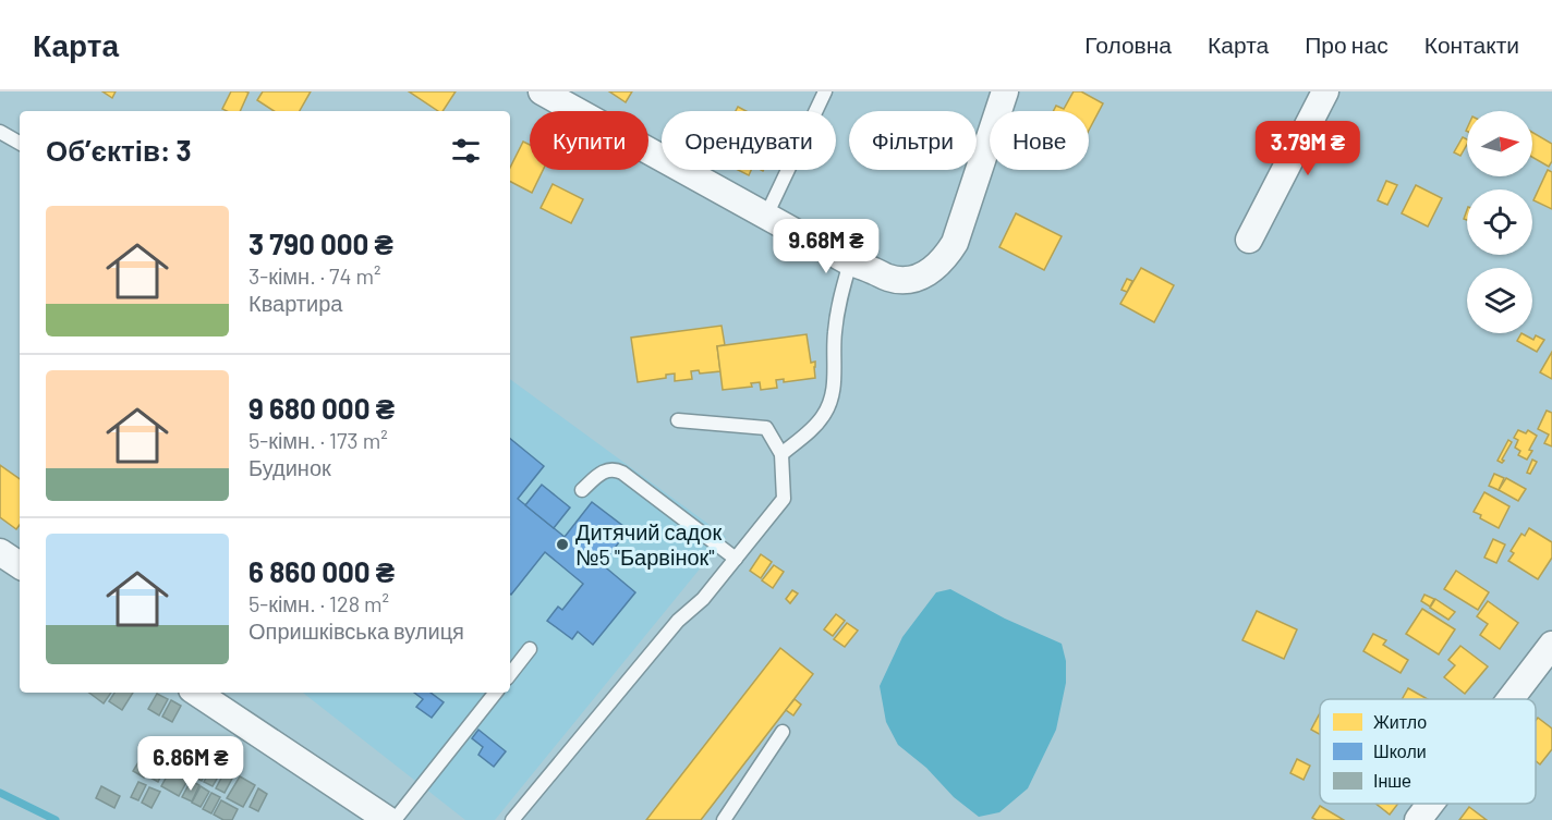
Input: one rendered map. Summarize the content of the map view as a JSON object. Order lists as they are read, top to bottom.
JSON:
{
  "places": ["Дитячий садок №5 \"Барвінок\""],
  "legend": ["Житло", "Школи", "Інше"],
  "north": "right",
  "page": {
    "header": "Карта",
    "nav": [
      "Головна",
      "Карта",
      "Про нас",
      "Контакти"
    ],
    "chip": [
      "Купити",
      "Орендувати",
      "Фільтри",
      "Нове"
    ],
    "heading": "Об’єктів: 3",
    "price": ["3.79M ₴", "9.68M ₴", "6.86M ₴"],
    "list": [
      {
        "name": "3 790 000 ₴",
        "note": "3-кімн. · 74 m² · Квартира"
      },
      {
        "name": "9 680 000 ₴",
        "note": "5-кімн. · 173 m² · Будинок"
      },
      {
        "name": "6 860 000 ₴",
        "note": "5-кімн. · 128 m² · Опришківська вулиця"
      }
    ]
  }
}
